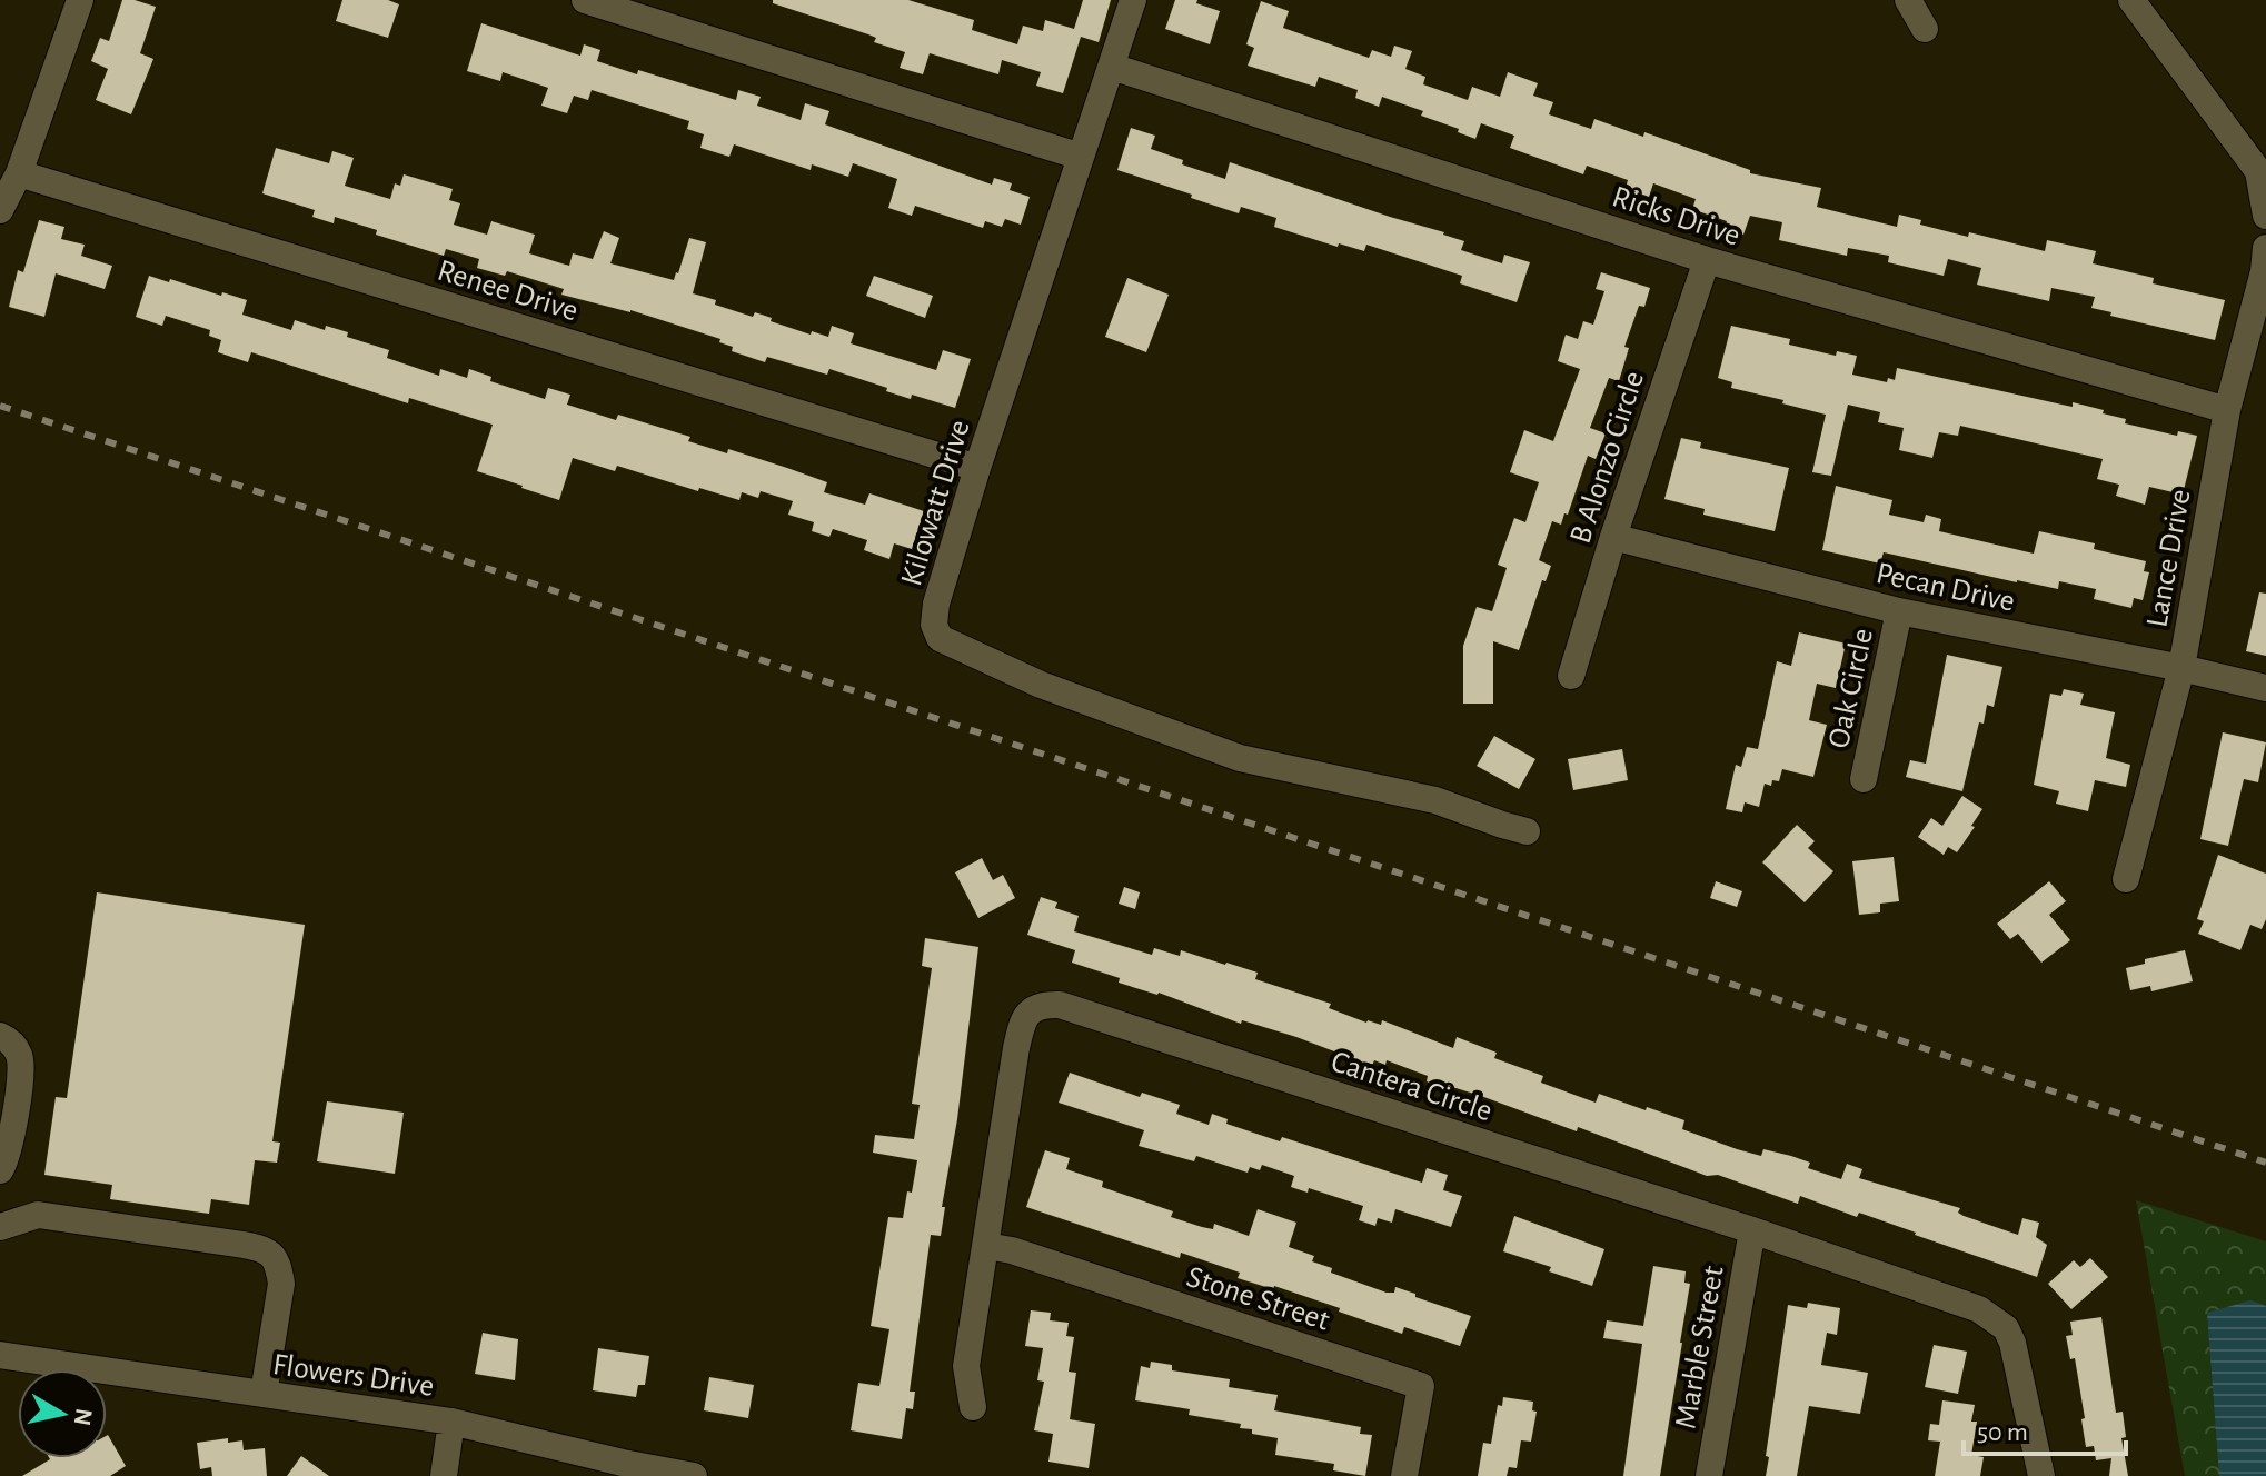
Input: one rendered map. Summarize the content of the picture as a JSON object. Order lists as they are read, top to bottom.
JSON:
{
  "streets": {
    "street": [
      "Ricks Drive",
      "Renee Drive",
      "B Alonzo Circle",
      "Kilowatt Drive",
      "Lance Drive",
      "Pecan Drive",
      "Oak Circle",
      "Cantera Circle",
      "Stone Street",
      "Marble Street",
      "Flowers Drive"
    ]
  },
  "crossings": [
    ["Ricks Drive", "B Alonzo Circle"],
    ["Ricks Drive", "Kilowatt Drive"],
    ["Ricks Drive", "Lance Drive"],
    ["Renee Drive", "Kilowatt Drive"],
    ["B Alonzo Circle", "Pecan Drive"],
    ["Lance Drive", "Pecan Drive"],
    ["Pecan Drive", "Oak Circle"],
    ["Cantera Circle", "Stone Street"],
    ["Cantera Circle", "Marble Street"]
  ],
  "scale_bar": "50 m",
  "north": "right"
}
